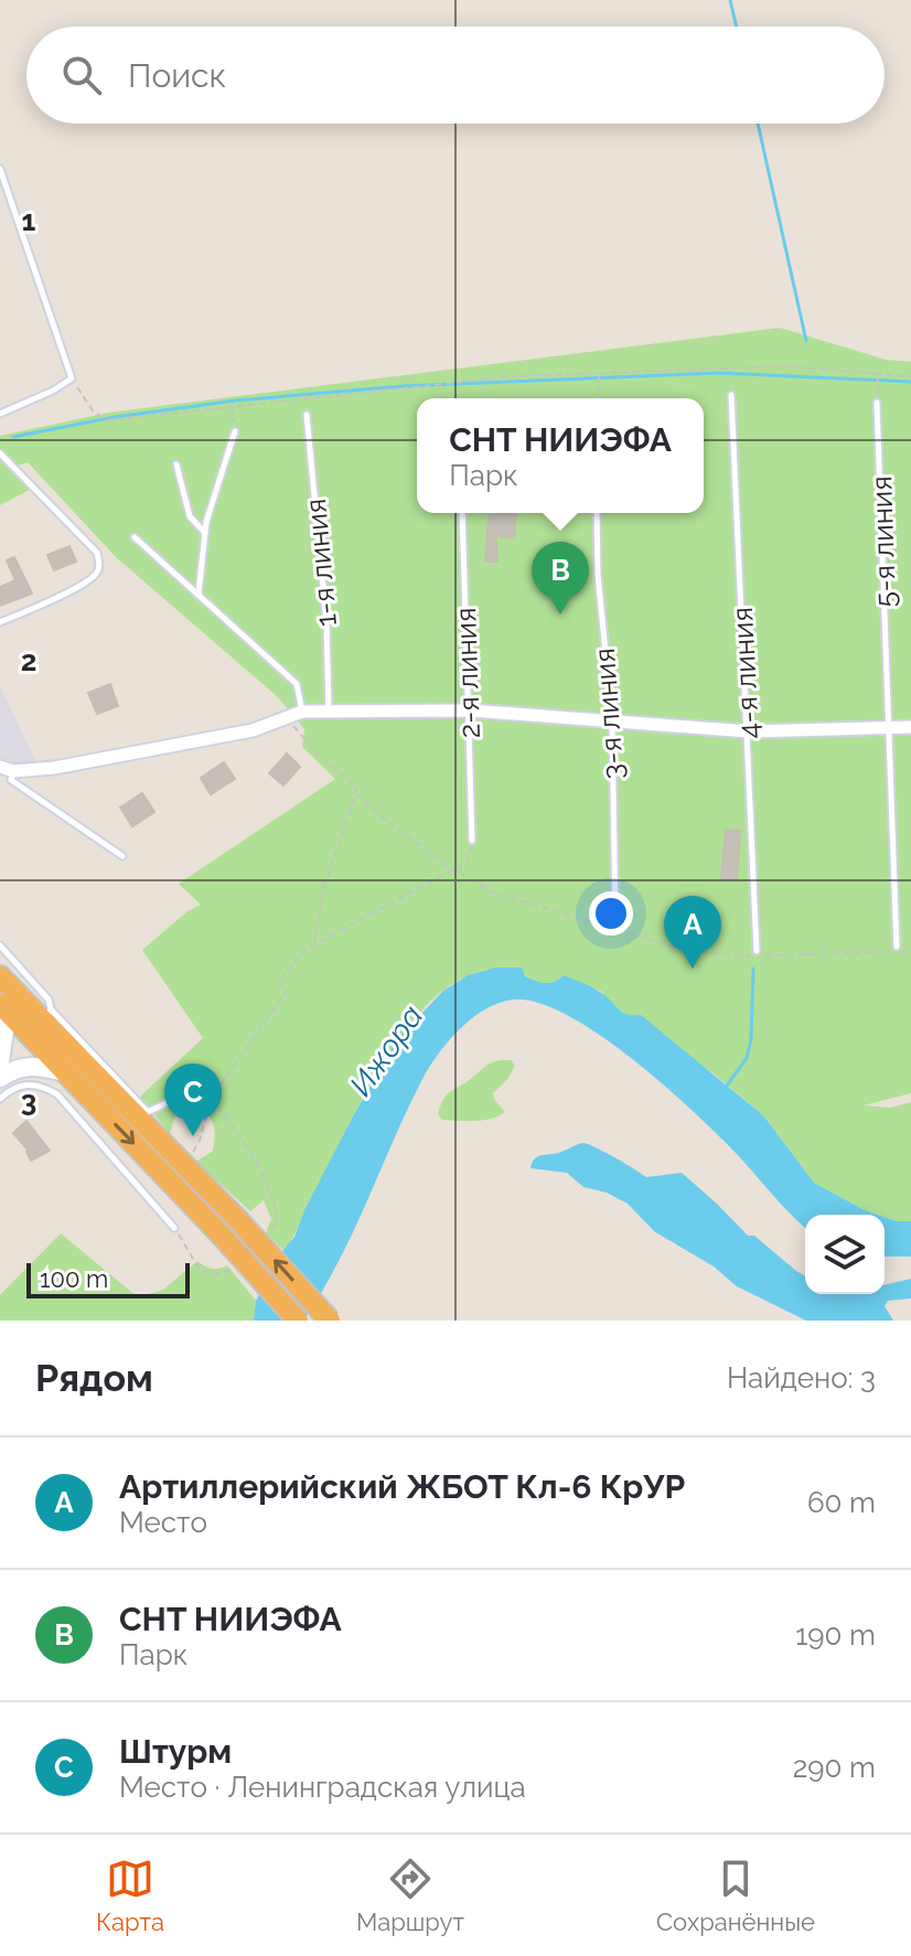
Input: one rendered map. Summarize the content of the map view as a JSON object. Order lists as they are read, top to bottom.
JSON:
{
  "streets": {
    "lane": [
      "5-я линия",
      "1-я линия",
      "2-я линия",
      "4-я линия",
      "3-я линия"
    ]
  },
  "water": ["Ижора"],
  "scale_bar": "100 m",
  "page": {
    "search": "Поиск",
    "popup": ["СНТ НИИЭФА", "Парк"],
    "pins": ["B", "A", "C"],
    "scale": "100 m",
    "heading": ["Рядом", "Найдено: 3"],
    "list": [
      {
        "mark": "A",
        "name": "Артиллерийский ЖБОТ Кл-6 КрУР",
        "note": "Место",
        "value": "60 m"
      },
      {
        "mark": "B",
        "name": "СНТ НИИЭФА",
        "note": "Парк",
        "value": "190 m"
      },
      {
        "mark": "C",
        "name": "Штурм",
        "note": "Место · Ленинградская улица",
        "value": "290 m"
      }
    ],
    "nav": ["Карта", "Маршрут", "Сохранённые"]
  },
  "grid": {
    "rows": ["1", "2", "3"]
  }
}
